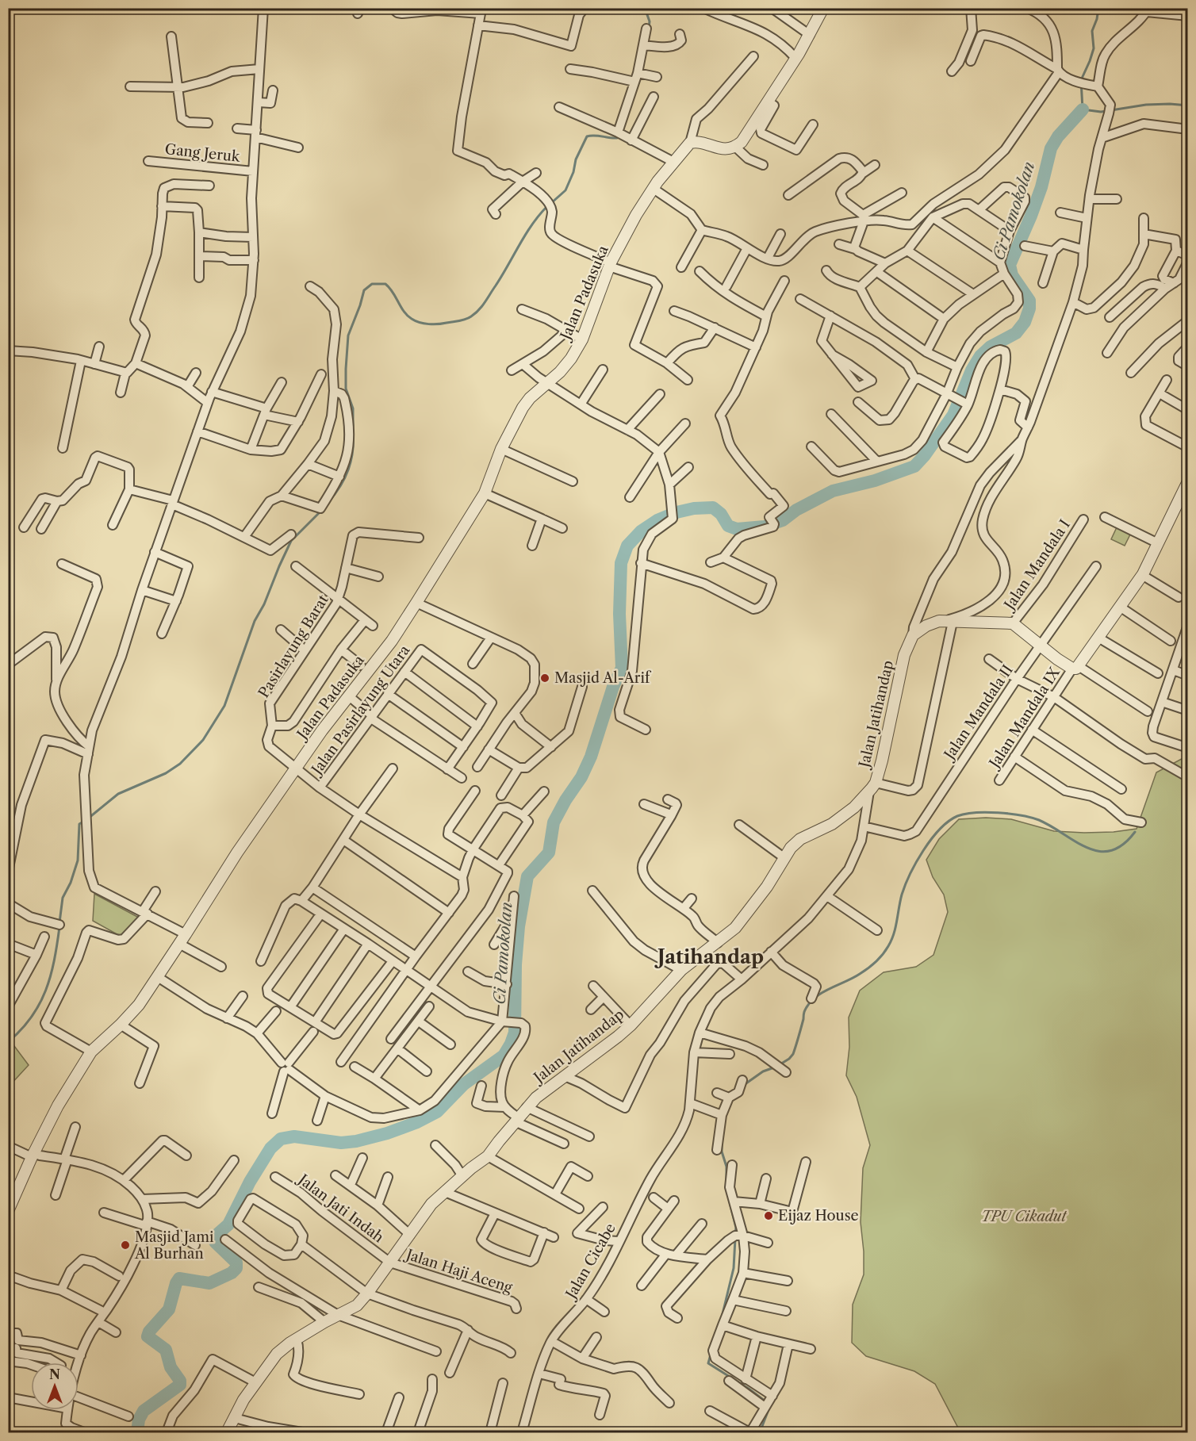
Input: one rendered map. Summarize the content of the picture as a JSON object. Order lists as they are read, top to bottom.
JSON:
{
  "streets": {
    "street": [
      "Gang Jeruk",
      "Jalan Padasuka",
      "Jalan Mandala I",
      "Pasirlayung Barat",
      "Jalan Pasirlayung Utara",
      "Jalan Mandala II",
      "Jalan Jatihandap",
      "Jalan Mandala IX",
      "Jalan Jati Indah",
      "Jalan Cicabe",
      "Jalan Haji Aceng"
    ]
  },
  "crossings": [
    ["Jalan Padasuka", "Pasirlayung Barat"],
    ["Jalan Mandala II", "Jalan Cicabe"],
    ["Jalan Jatihandap", "Jalan Jati Indah"],
    ["Jalan Jatihandap", "Jalan Cicabe"],
    ["Jalan Jatihandap", "Jalan Haji Aceng"],
    ["Jalan Jati Indah", "Jalan Haji Aceng"]
  ],
  "districts": ["Jatihandap"],
  "water": ["Ci Pamokolan"],
  "parks": ["TPU Cikadut"],
  "places": ["Masjid Al-Arif", "Eijaz House", "Masjid Jami Al Burhan"],
  "north": "top"
}
